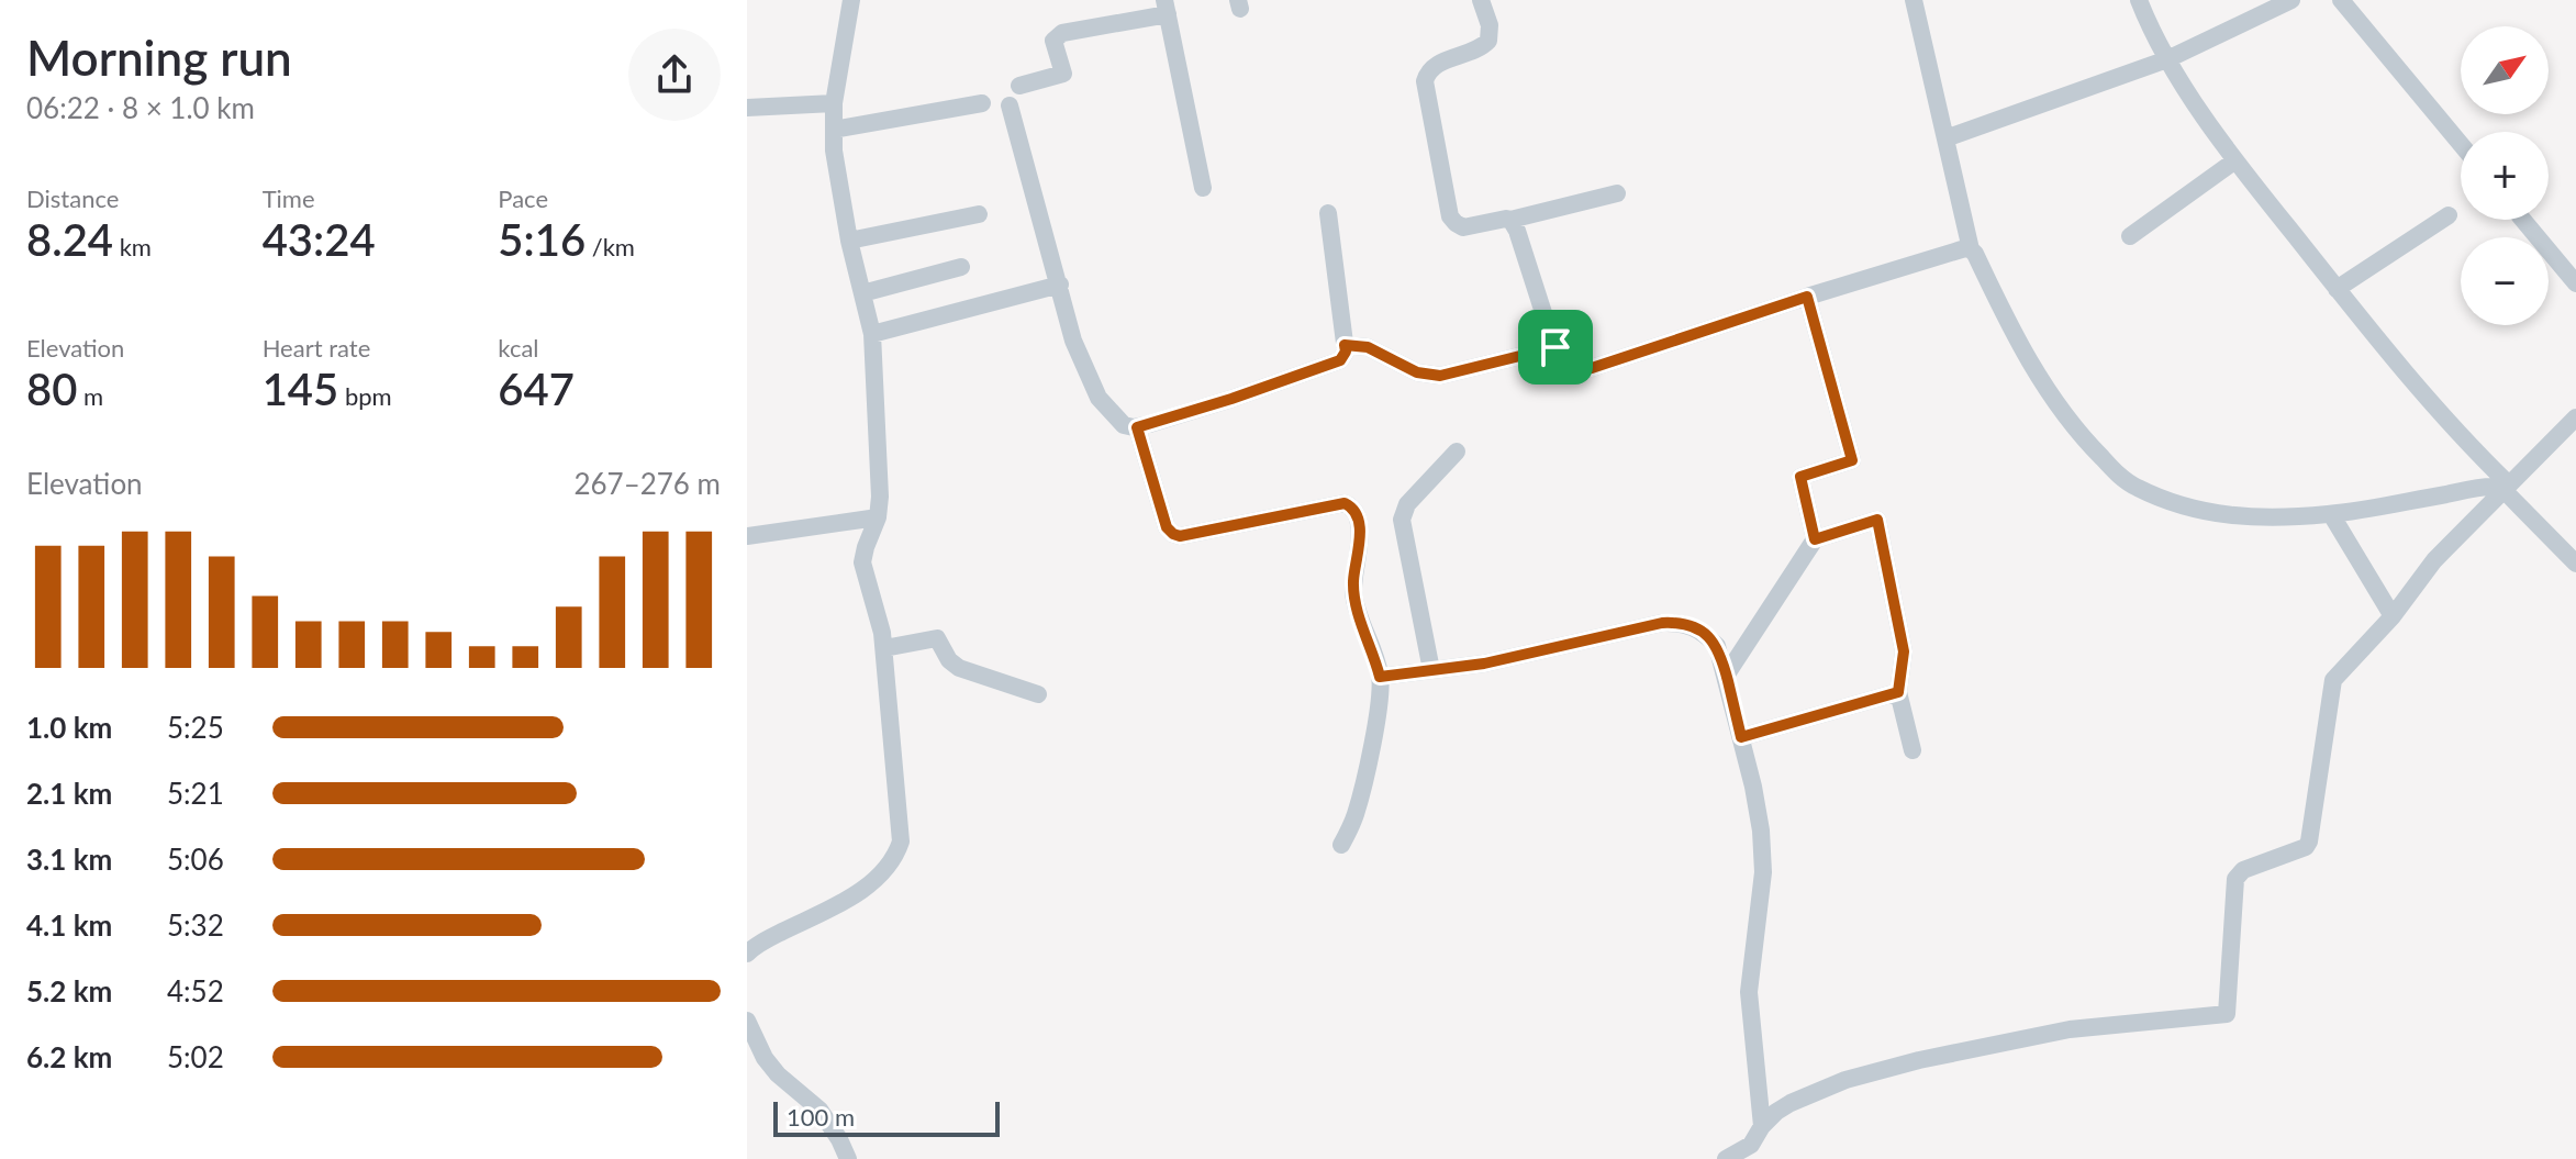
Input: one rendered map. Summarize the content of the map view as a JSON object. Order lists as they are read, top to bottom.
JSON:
{
  "scale_bar": "100 m",
  "north": "top right",
  "page": {
    "heading": ["Morning run", "06:22 · 8 × 1.0 km"],
    "map_buttons": ["+", "−"],
    "stats": [
      ["Distance", "8.24 km"],
      ["Time", "43:24"],
      ["Pace", "5:16 /km"],
      ["Elevation", "80 m"],
      ["Heart rate", "145 bpm"],
      ["kcal", "647"]
    ],
    "chart": ["Elevation", "267–276 m"],
    "list": [
      {
        "name": "1.0 km",
        "note": "5:25"
      },
      {
        "name": "2.1 km",
        "note": "5:21"
      },
      {
        "name": "3.1 km",
        "note": "5:06"
      },
      {
        "name": "4.1 km",
        "note": "5:32"
      },
      {
        "name": "5.2 km",
        "note": "4:52"
      },
      {
        "name": "6.2 km",
        "note": "5:02"
      }
    ],
    "scale": "100 m"
  }
}
